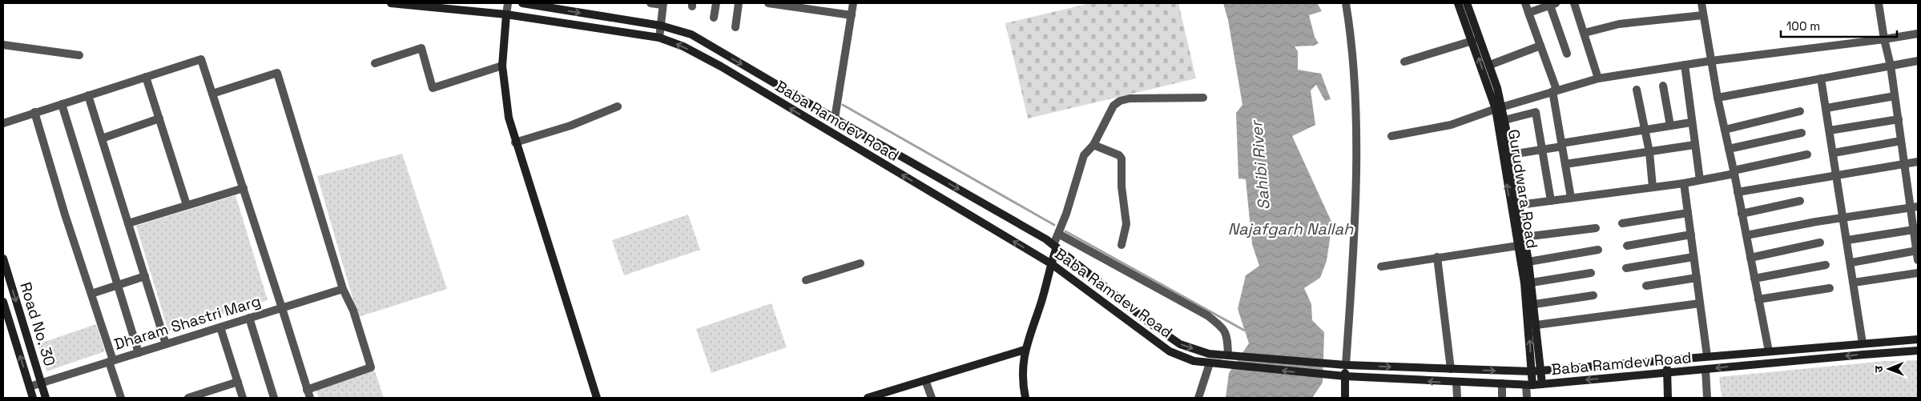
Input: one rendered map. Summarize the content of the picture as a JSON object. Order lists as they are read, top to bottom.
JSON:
{
  "streets": {
    "street": [
      "Baba Ramdev Road",
      "Gurudwara Road",
      "Dharam Shastri Marg",
      "Road No. 30"
    ]
  },
  "crossings": [
    ["Baba Ramdev Road", "Gurudwara Road"],
    ["Dharam Shastri Marg", "Road No. 30"]
  ],
  "water": ["Sahibi River", "Najafgarh Nallah"],
  "scale_bar": "100 m",
  "north": "left"
}
